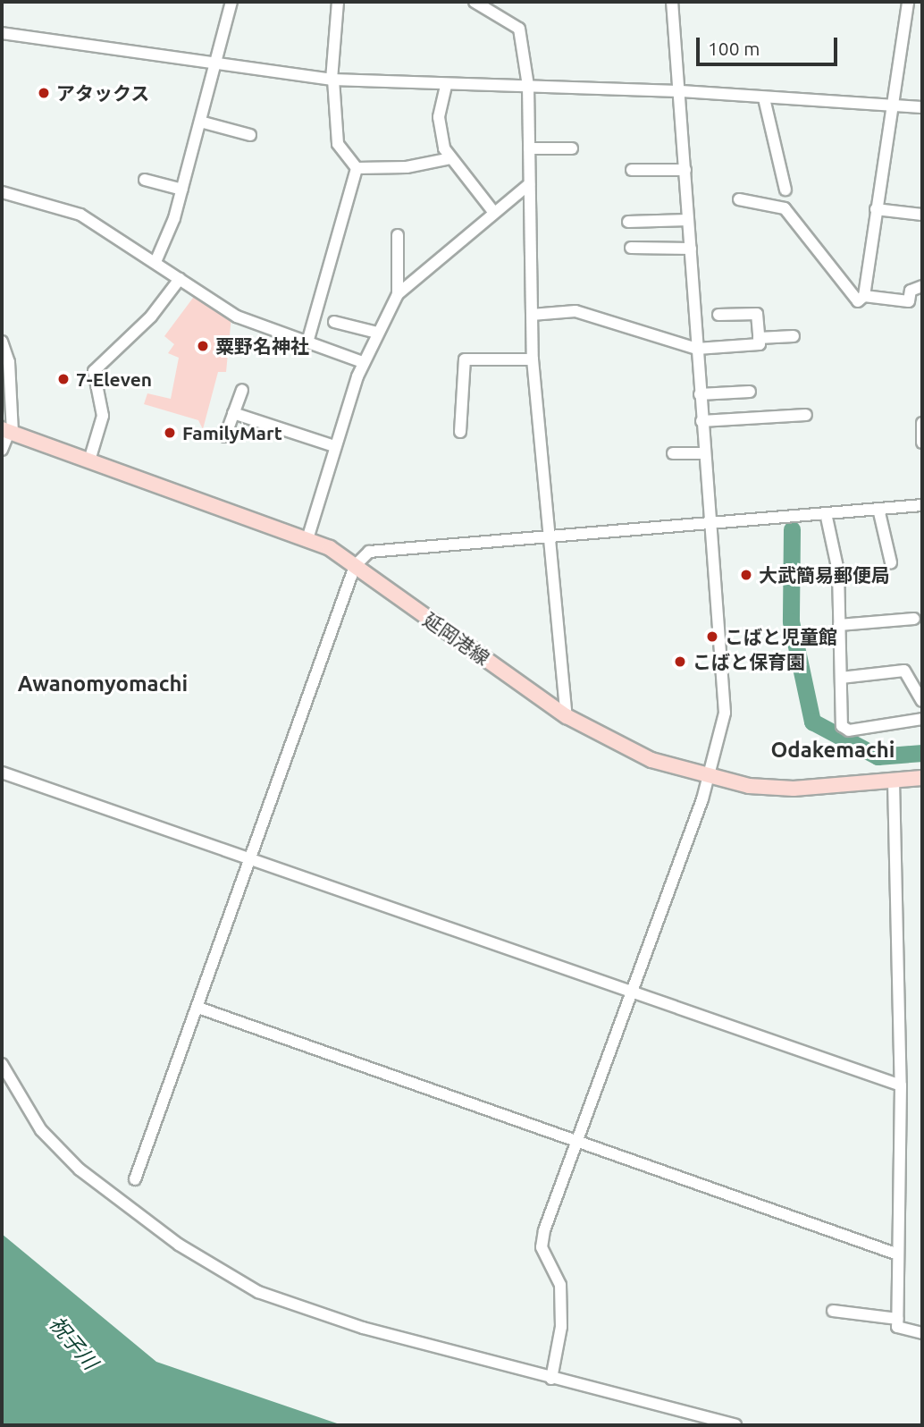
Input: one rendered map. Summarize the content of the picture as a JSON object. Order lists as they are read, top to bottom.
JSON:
{
  "streets": {
    "main road": ["延岡港線"]
  },
  "districts": ["Awanomyomachi", "Odakemachi"],
  "water": ["祝子川"],
  "places": [
    "アタックス",
    "粟野名神社",
    "7-Eleven",
    "FamilyMart",
    "大武簡易郵便局",
    "こばと児童館",
    "こばと保育園"
  ],
  "scale_bar": "100 m"
}
